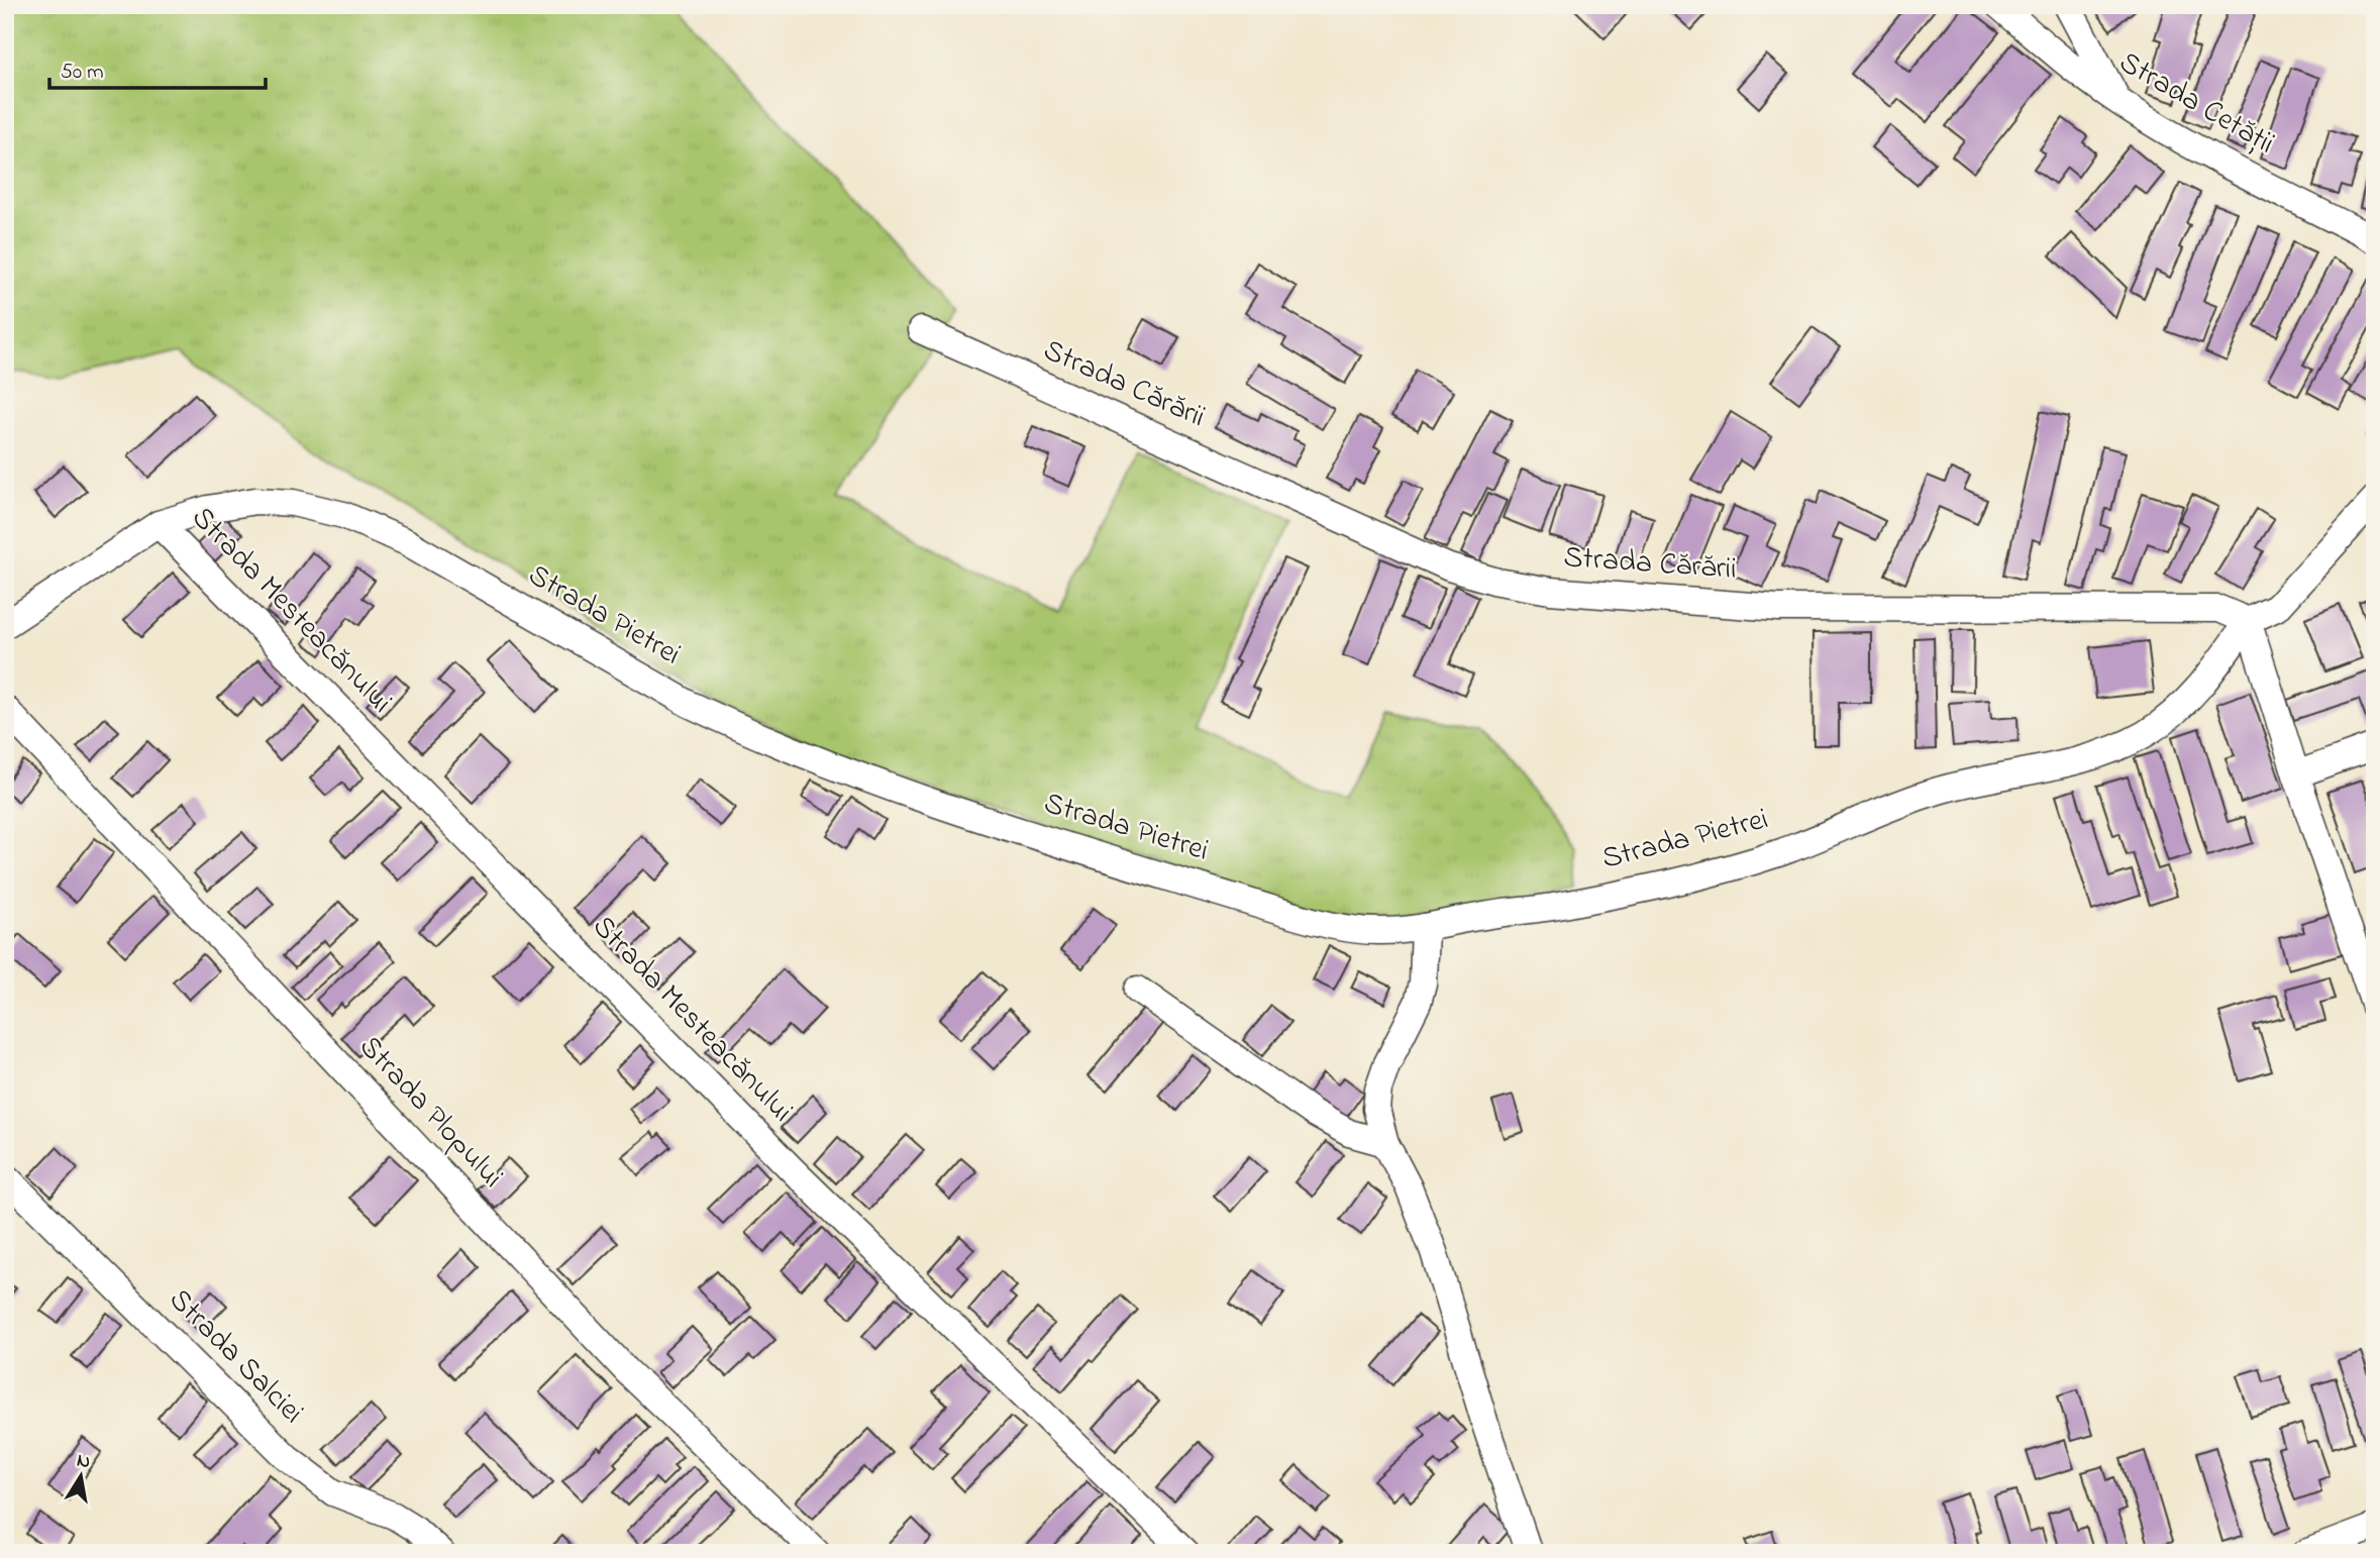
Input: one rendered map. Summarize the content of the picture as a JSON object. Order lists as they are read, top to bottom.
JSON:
{
  "streets": {
    "street": [
      "Strada Cetății",
      "Strada Cărării",
      "Strada Mesteacănului",
      "Strada Pietrei",
      "Strada Plopului",
      "Strada Salciei"
    ]
  },
  "crossings": [
    ["Strada Cărării", "Strada Pietrei"],
    ["Strada Mesteacănului", "Strada Pietrei"]
  ],
  "scale_bar": "50 m",
  "north": "top"
}
